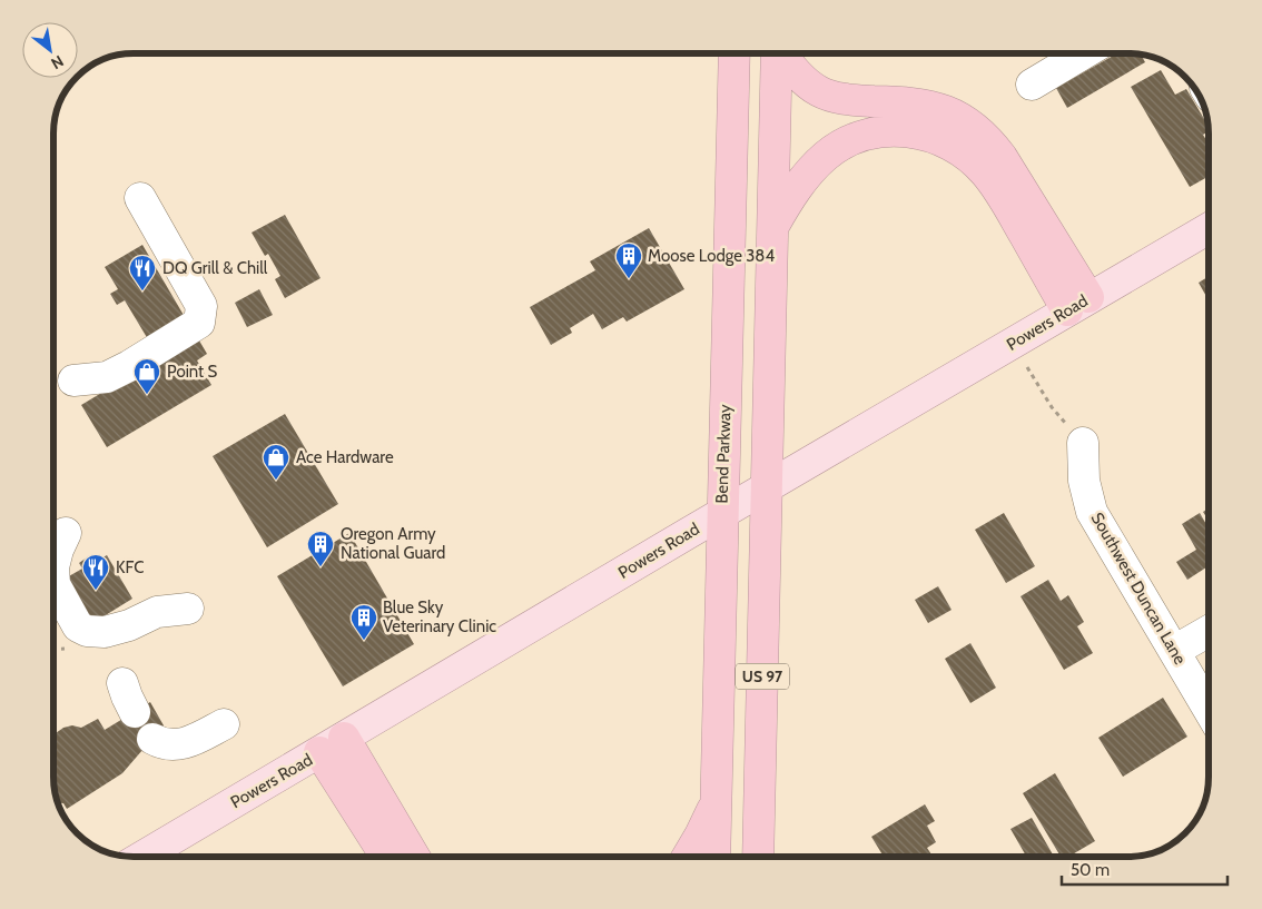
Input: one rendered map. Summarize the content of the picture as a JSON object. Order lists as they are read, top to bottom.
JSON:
{
  "streets": {
    "highway": ["Bend Parkway", "US 97"],
    "main road": ["Powers Road"],
    "street": ["Southwest Duncan Lane"]
  },
  "crossings": [
    ["Powers Road", "Bend Parkway"],
    ["Powers Road", "US 97"]
  ],
  "places": {
    "building": ["Moose Lodge 384", "Oregon Army National Guard", "Blue Sky Veterinary Clinic"],
    "restaurant": ["DQ Grill & Chill", "KFC"],
    "shop": ["Point S", "Ace Hardware"]
  },
  "scale_bar": "50 m",
  "north": "bottom right"
}
